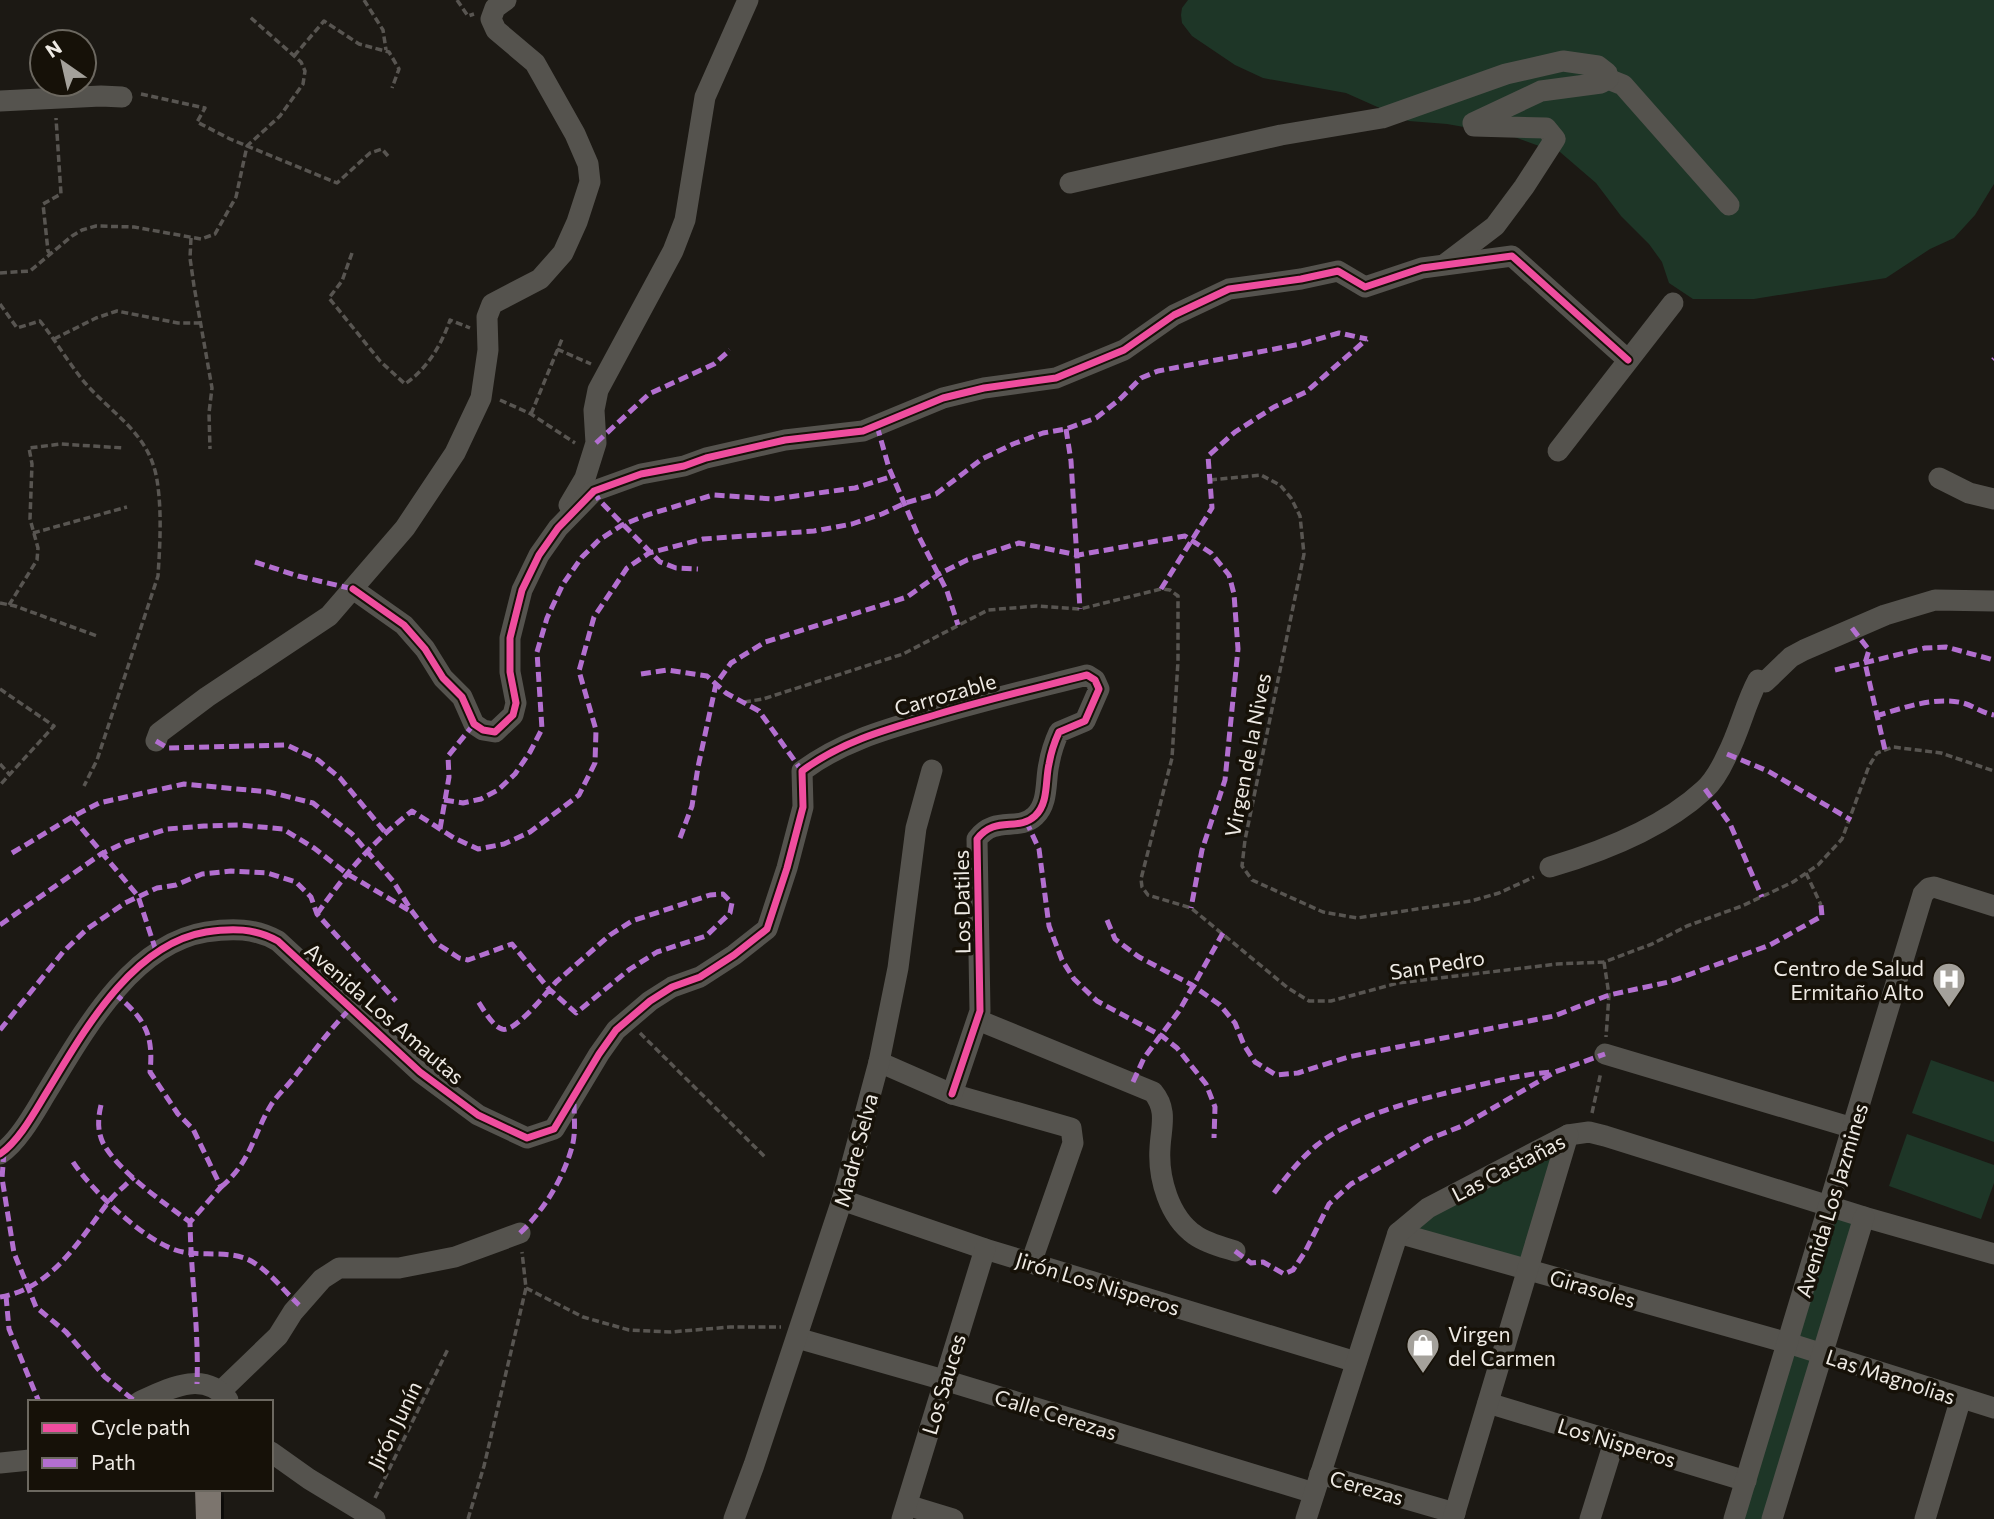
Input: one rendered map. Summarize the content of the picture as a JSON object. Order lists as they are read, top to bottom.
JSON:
{
  "streets": {
    "street": [
      "Carrozable",
      "Los Datiles",
      "Avenida Los Amautas",
      "Madre Selva",
      "Las Castañas",
      "Avenida Los Jazmines",
      "Jirón Los Nisperos",
      "Girasoles",
      "Las Magnolias",
      "Los Sauces",
      "Calle Cerezas",
      "Los Nisperos",
      "Cerezas"
    ],
    "path": ["Virgen de la Nives", "San Pedro", "Jirón Junín"]
  },
  "crossings": [
    ["Carrozable", "Los Datiles"],
    ["Carrozable", "Avenida Los Amautas"],
    ["Madre Selva", "Jirón Los Nisperos"],
    ["Madre Selva", "Calle Cerezas"],
    ["Las Castañas", "Avenida Los Jazmines"],
    ["Las Castañas", "Girasoles"],
    ["Avenida Los Jazmines", "Girasoles"],
    ["Avenida Los Jazmines", "Las Magnolias"],
    ["Avenida Los Jazmines", "Los Nisperos"],
    ["Jirón Los Nisperos", "Los Sauces"],
    ["Girasoles", "Las Magnolias"],
    ["Los Sauces", "Calle Cerezas"],
    ["Calle Cerezas", "Cerezas"]
  ],
  "places": {
    "hospital": ["Centro de Salud Ermitaño Alto"],
    "shop": ["Virgen del Carmen"]
  },
  "legend": ["Cycle path", "Path"],
  "north": "top left"
}
